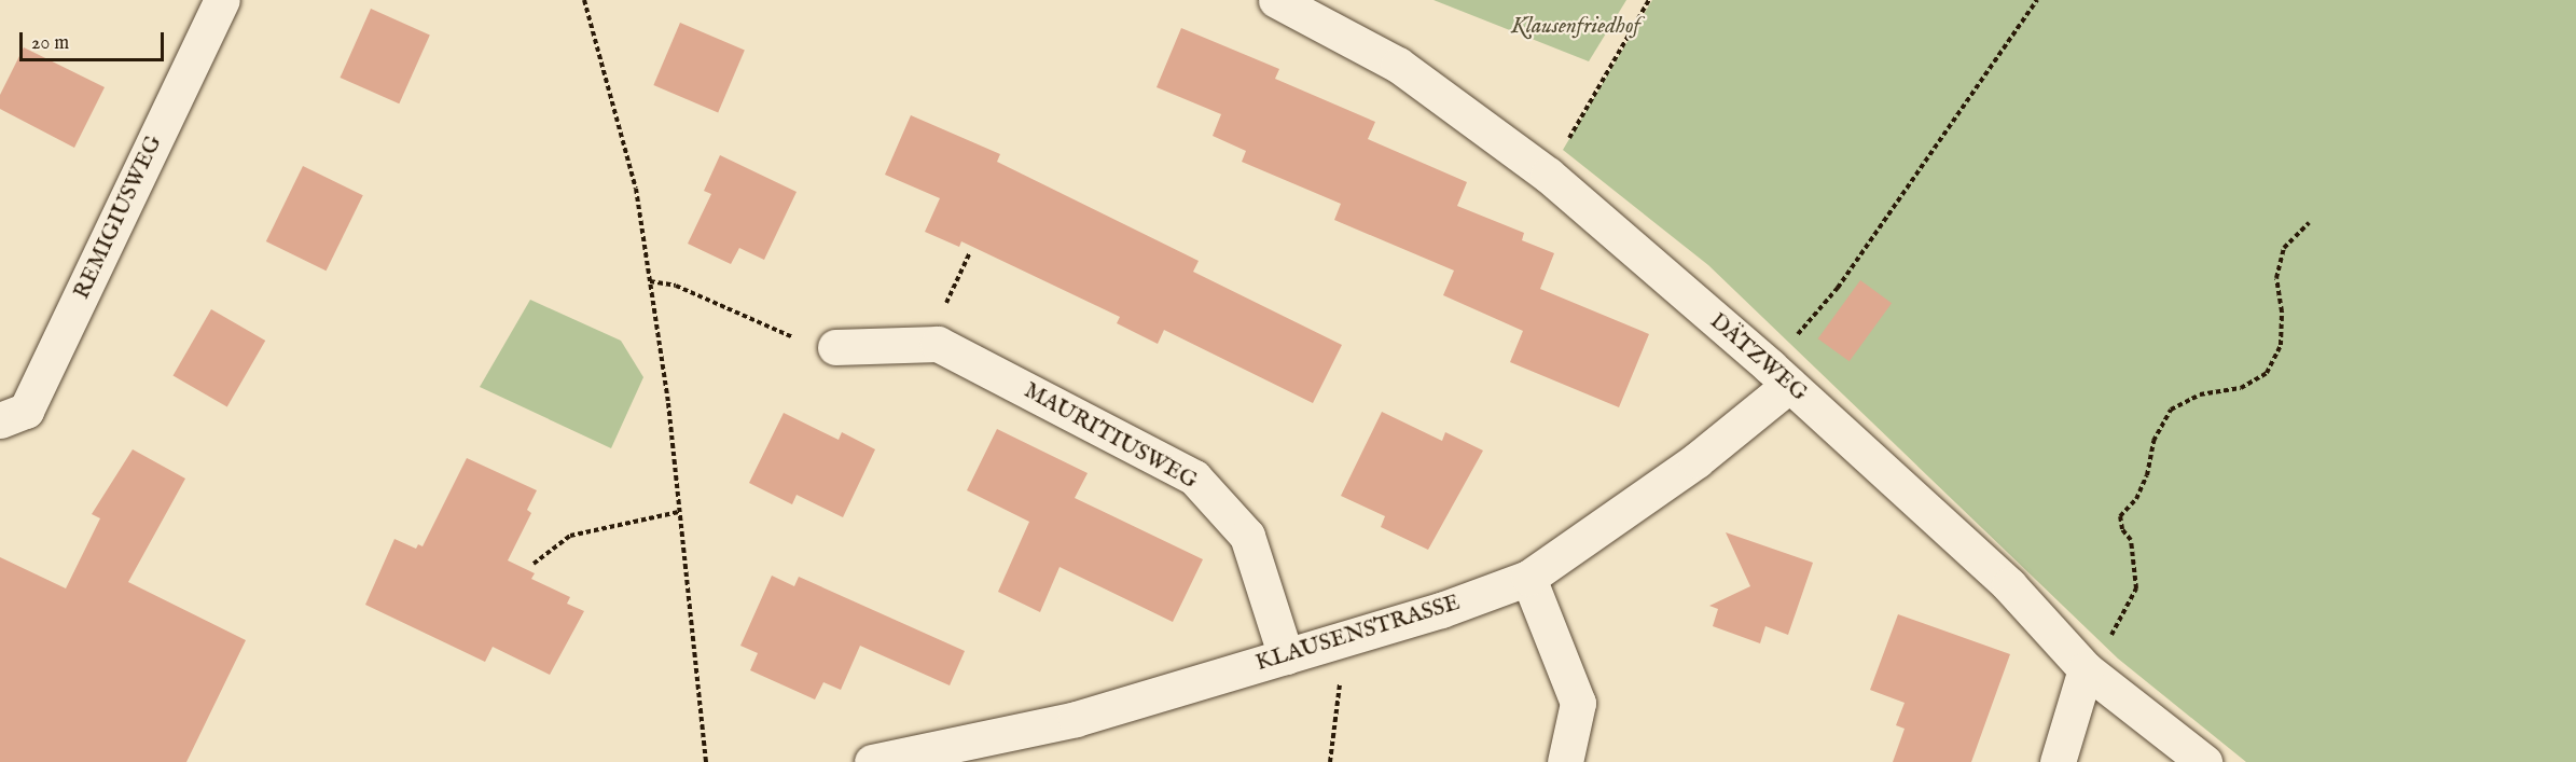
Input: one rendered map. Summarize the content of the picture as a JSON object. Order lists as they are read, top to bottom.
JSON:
{
  "streets": {
    "street": [
      "REMIGIUSWEG",
      "DÄTZWEG",
      "MAURITIUSWEG",
      "KLAUSENSTRASSE"
    ]
  },
  "crossings": [
    ["DÄTZWEG", "KLAUSENSTRASSE"],
    ["MAURITIUSWEG", "KLAUSENSTRASSE"]
  ],
  "parks": ["Klausenfriedhof"],
  "scale_bar": "20 m"
}
